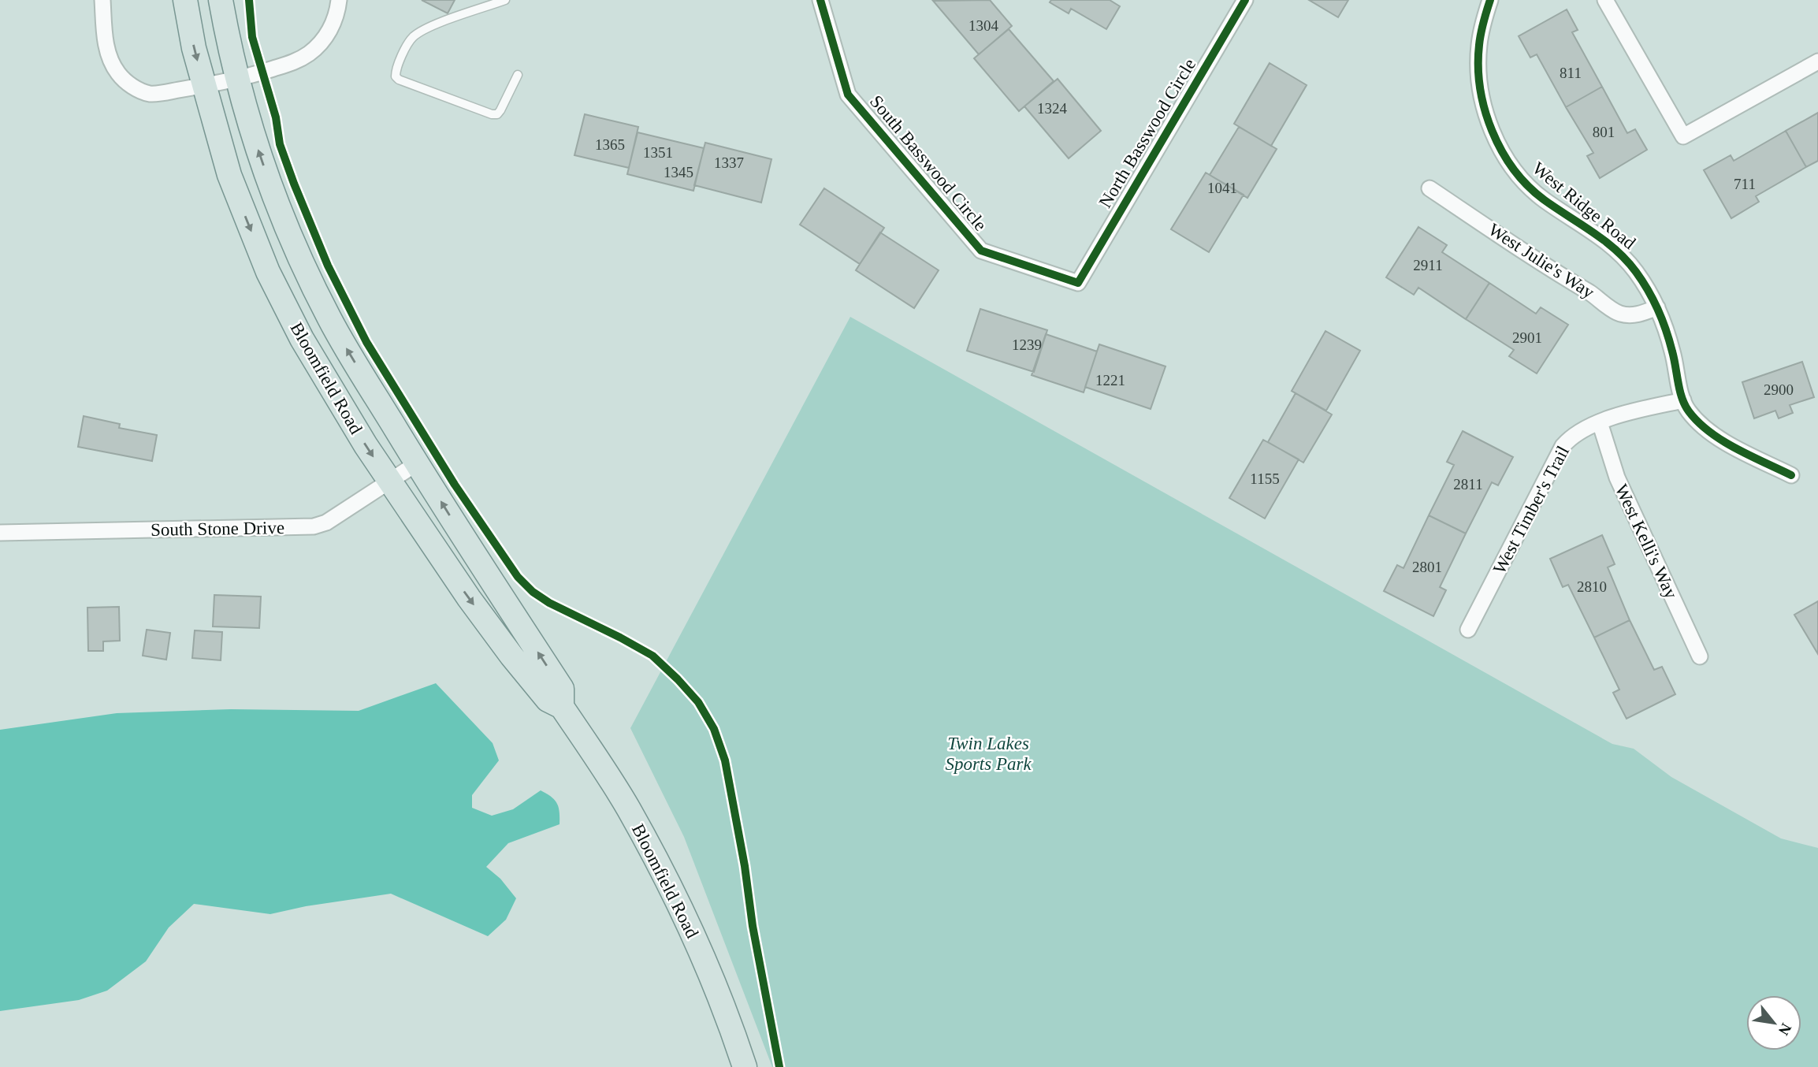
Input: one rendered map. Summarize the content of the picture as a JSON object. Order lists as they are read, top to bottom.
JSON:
{
  "streets": {
    "main road": ["Bloomfield Road"],
    "street": [
      "North Basswood Circle",
      "South Basswood Circle",
      "West Ridge Road",
      "West Julie's Way",
      "West Timber's Trail",
      "South Stone Drive",
      "West Kelli's Way"
    ]
  },
  "crossings": [
    ["North Basswood Circle", "South Basswood Circle"],
    ["West Ridge Road", "West Julie's Way"],
    ["West Ridge Road", "West Timber's Trail"],
    ["Bloomfield Road", "South Stone Drive"],
    ["West Timber's Trail", "West Kelli's Way"]
  ],
  "parks": ["Twin Lakes Sports Park"],
  "house_numbers": [
    "1304",
    "811",
    "1324",
    "801",
    "1365",
    "1351",
    "1337",
    "1345",
    "711",
    "1041",
    "2911",
    "2901",
    "1239",
    "1221",
    "2900",
    "1155",
    "2811",
    "2801",
    "2810"
  ],
  "north": "bottom right"
}
